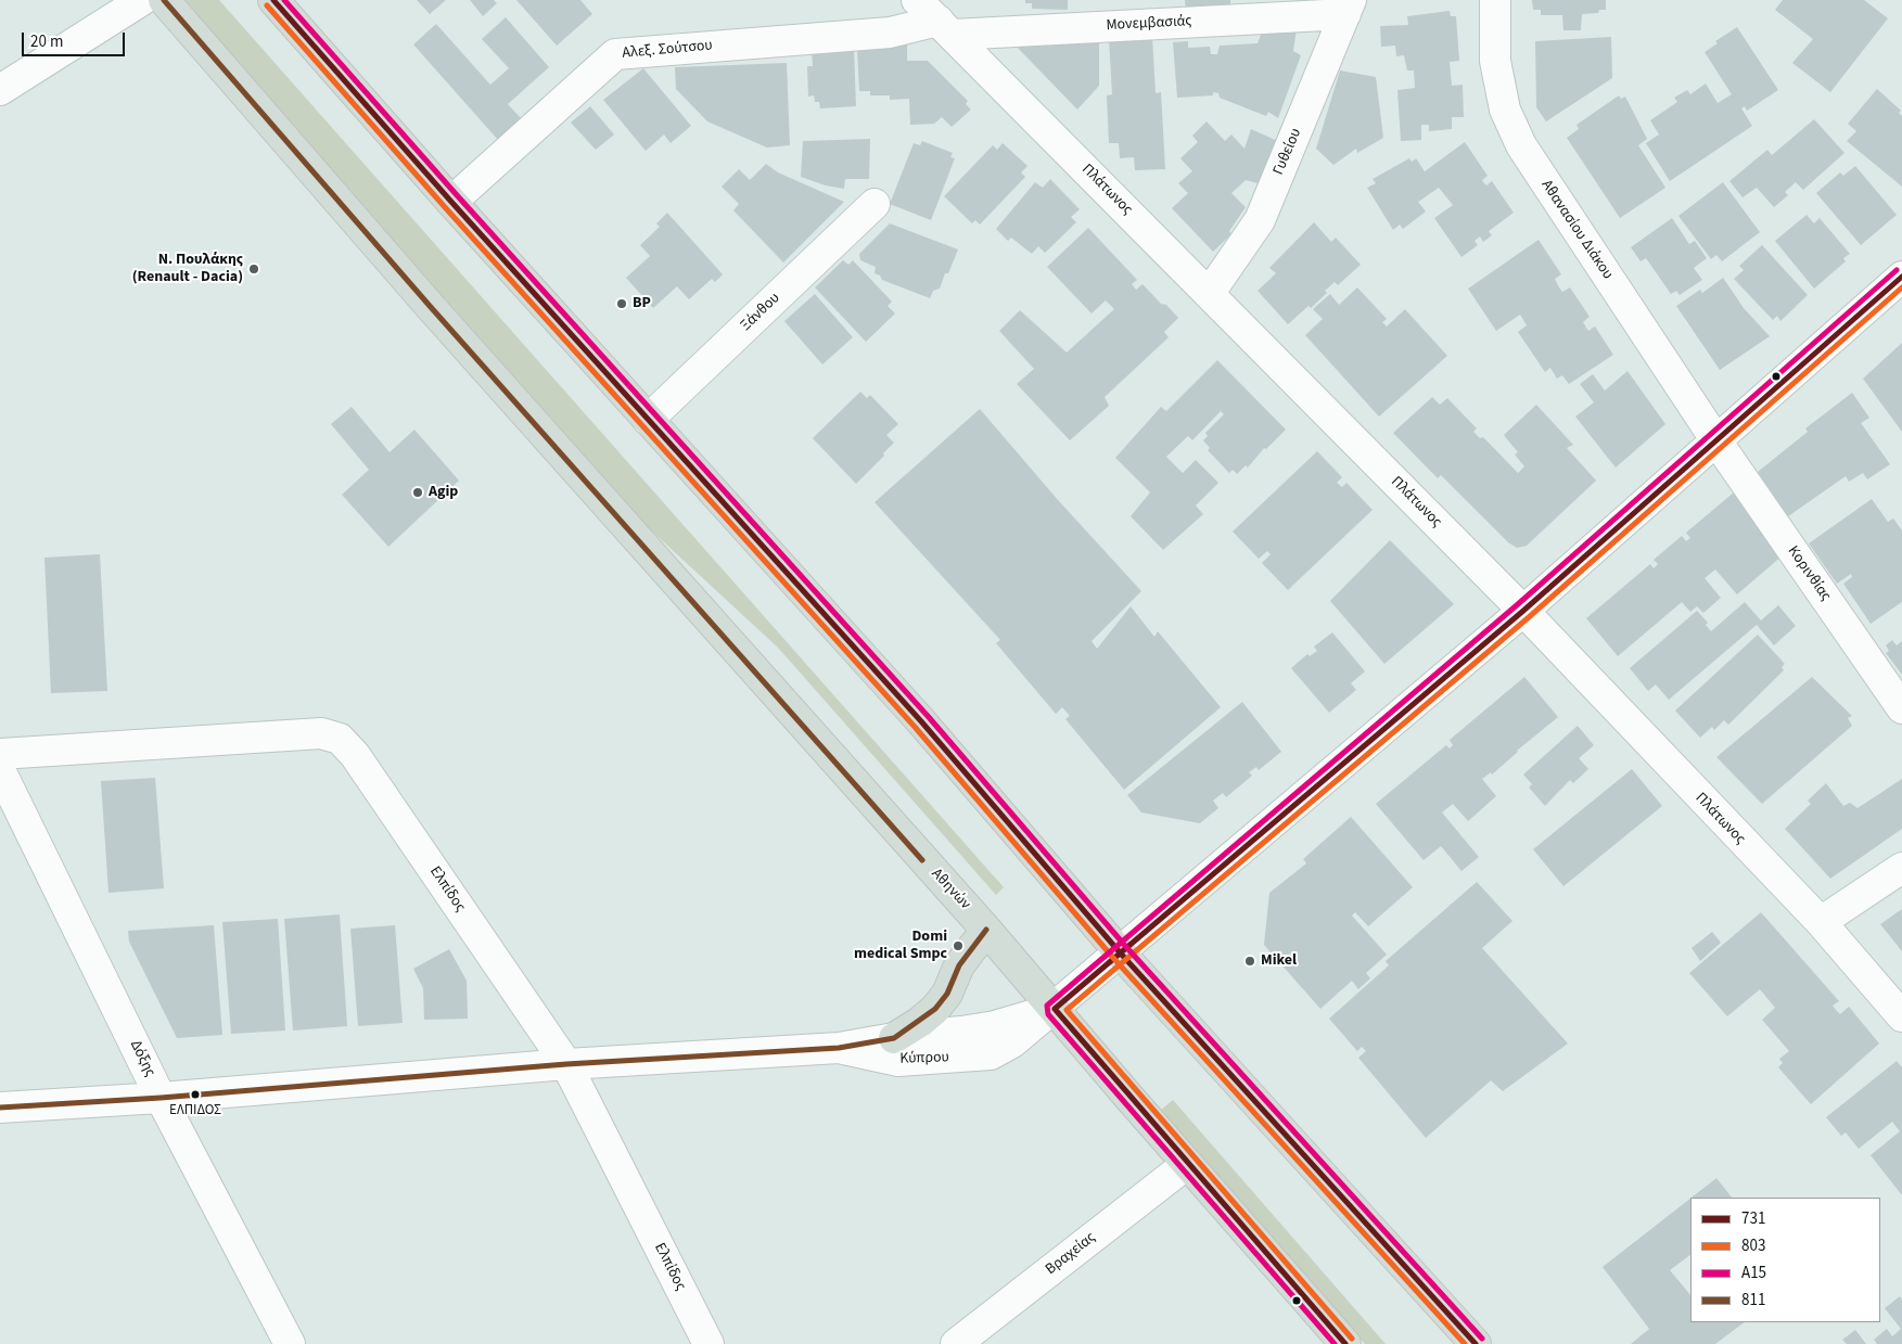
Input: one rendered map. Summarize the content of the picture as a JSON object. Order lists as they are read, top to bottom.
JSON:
{
  "streets": {
    "highway": ["Αθηνών"],
    "street": [
      "Μονεμβασιάς",
      "Αλεξ. Σούτσου",
      "Γυθείου",
      "Πλάτωνος",
      "Αθανασίου Διάκου",
      "Ξάνθου",
      "Κορινθίας",
      "Ελπίδος",
      "Δόξης",
      "Κύπρου",
      "Βραχείας"
    ]
  },
  "crossings": [
    ["Μονεμβασιάς", "Αλεξ. Σούτσου"],
    ["Μονεμβασιάς", "Γυθείου"],
    ["Μονεμβασιάς", "Πλάτωνος"],
    ["Αλεξ. Σούτσου", "Πλάτωνος"],
    ["Γυθείου", "Πλάτωνος"],
    ["Αθανασίου Διάκου", "Κορινθίας"],
    ["Ελπίδος", "Κύπρου"],
    ["Αθηνών", "Κύπρου"],
    ["Αθηνών", "Βραχείας"],
    ["Δόξης", "Κύπρου"]
  ],
  "places": [
    "Ν. Πουλάκης (Renault - Dacia)",
    "BP",
    "Agip",
    "Domi medical Smpc",
    "Mikel",
    "ΕΛΠΙΔΟΣ"
  ],
  "lines": [
    "transit line 731",
    "transit line Α15",
    "transit line 811",
    "transit line 803"
  ],
  "legend": [
    "731",
    "803",
    "Α15",
    "811"
  ],
  "scale_bar": "20 m"
}
